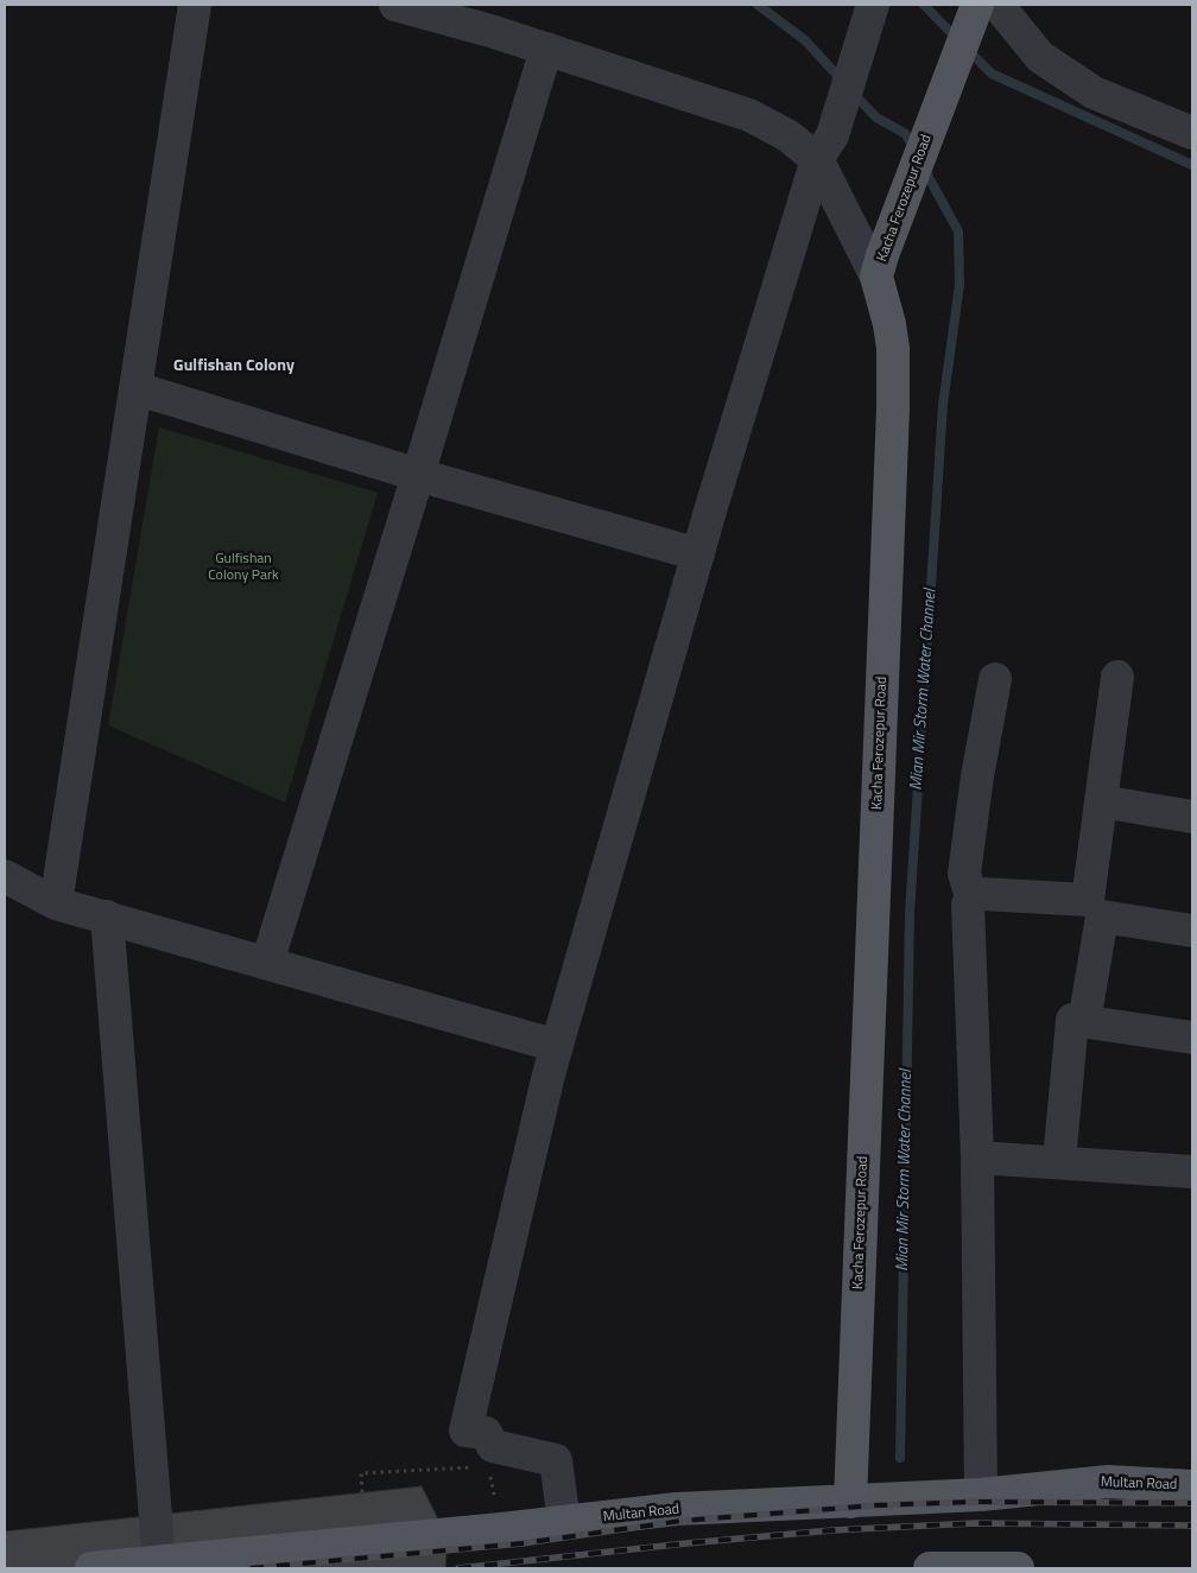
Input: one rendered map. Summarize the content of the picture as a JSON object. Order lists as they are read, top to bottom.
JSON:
{
  "streets": {
    "main road": ["Kacha Ferozepur Road", "Multan Road"]
  },
  "crossings": [
    ["Kacha Ferozepur Road", "Multan Road"]
  ],
  "districts": ["Gulfishan Colony"],
  "water": ["Mian Mir Storm Water Channel"],
  "parks": ["Gulfishan Colony Park"]
}
